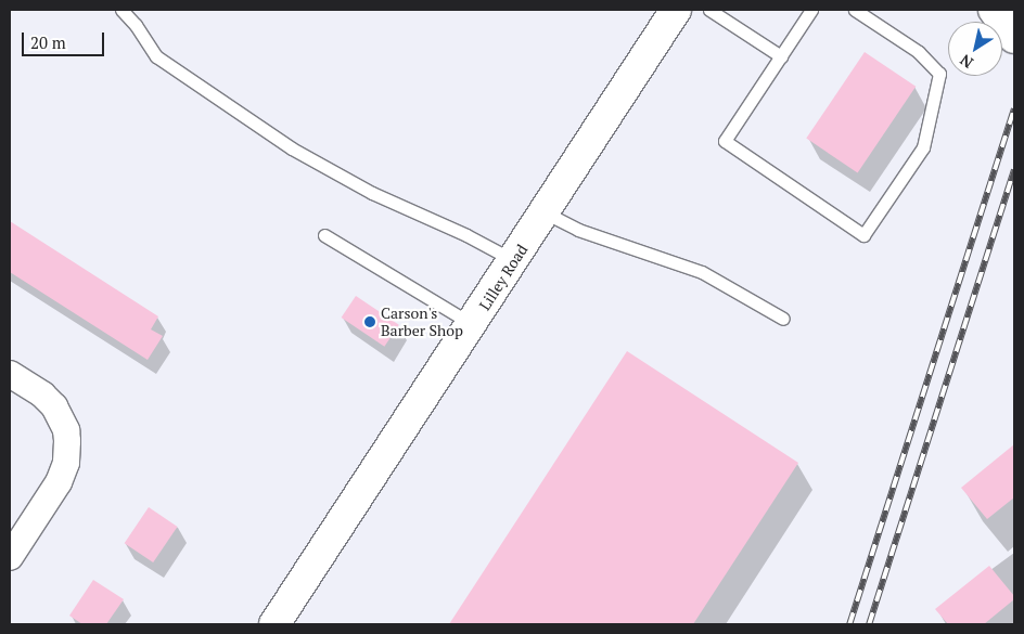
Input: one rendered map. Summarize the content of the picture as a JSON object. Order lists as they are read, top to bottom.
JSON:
{
  "streets": {
    "street": ["Lilley Road"]
  },
  "places": ["Carson's Barber Shop"],
  "scale_bar": "20 m",
  "north": "bottom left"
}
